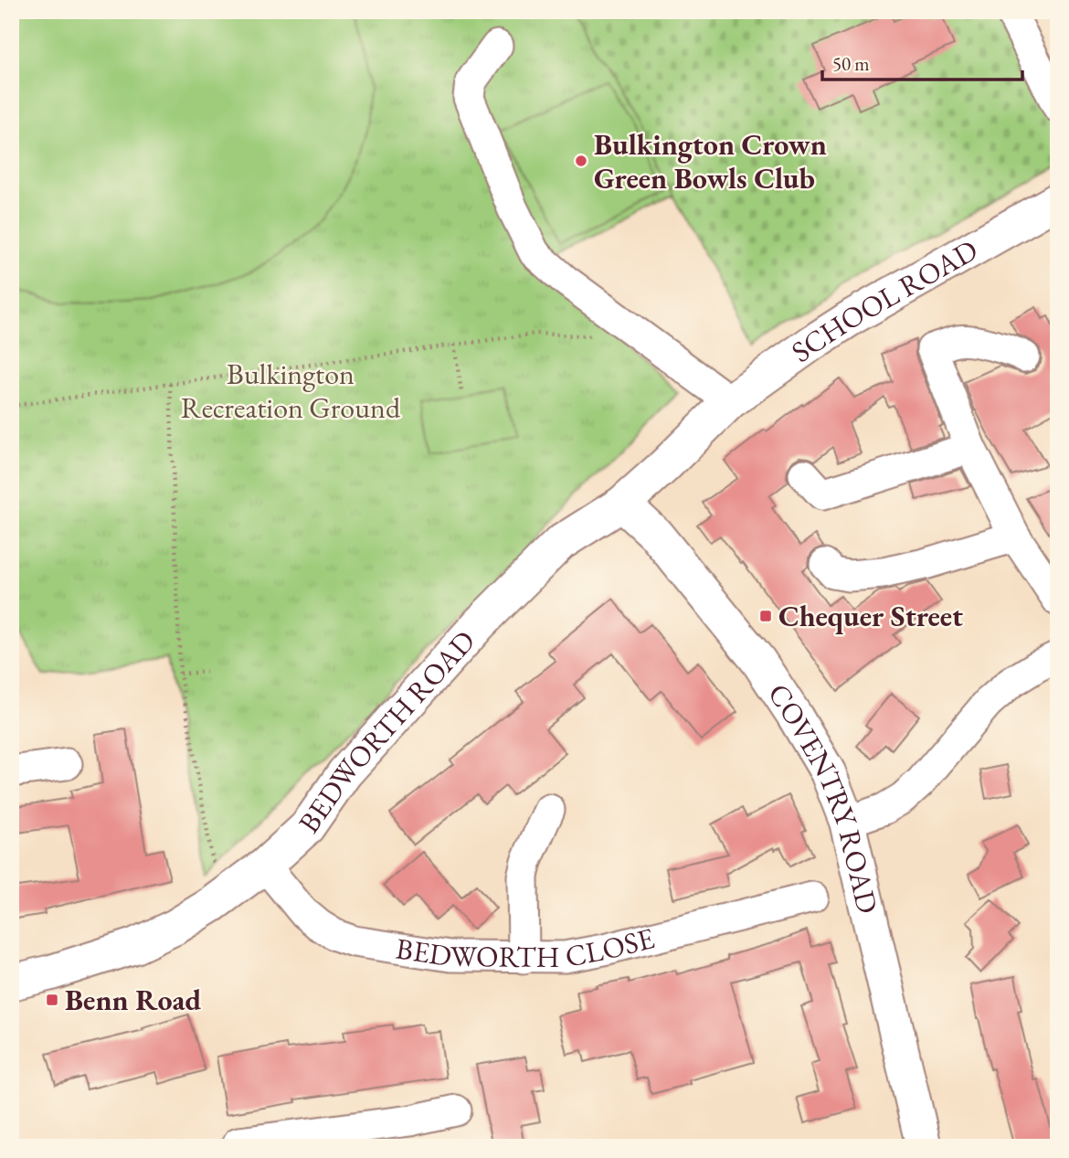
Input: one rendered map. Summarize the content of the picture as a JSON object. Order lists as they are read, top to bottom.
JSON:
{
  "streets": {
    "main road": ["SCHOOL ROAD", "BEDWORTH ROAD", "COVENTRY ROAD"],
    "street": ["BEDWORTH CLOSE"]
  },
  "crossings": [
    ["SCHOOL ROAD", "BEDWORTH ROAD"],
    ["BEDWORTH ROAD", "COVENTRY ROAD"],
    ["BEDWORTH ROAD", "BEDWORTH CLOSE"]
  ],
  "parks": ["Bulkington Recreation Ground"],
  "places": {
    "other": ["Bulkington Crown Green Bowls Club"],
    "transit": ["Chequer Street", "Benn Road"]
  },
  "scale_bar": "50 m"
}
